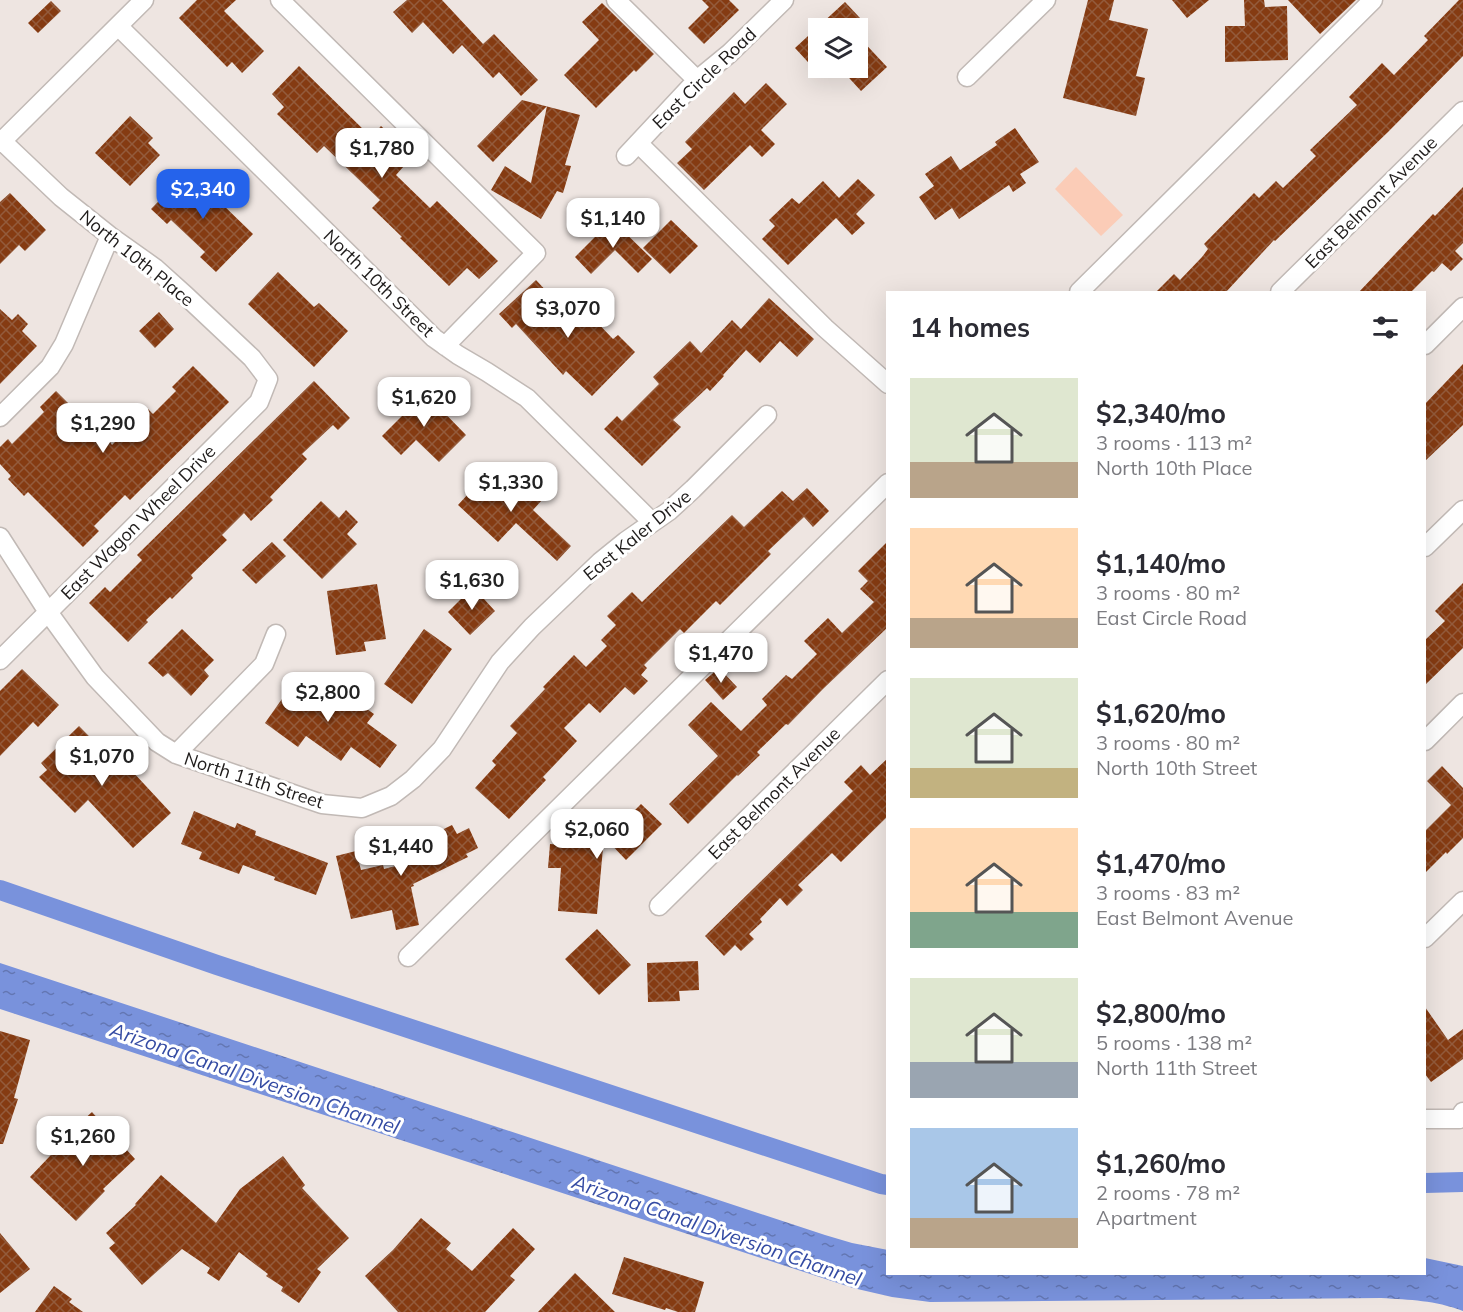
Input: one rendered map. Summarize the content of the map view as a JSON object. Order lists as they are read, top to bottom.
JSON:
{
  "streets": {
    "street": [
      "East Circle Road",
      "East Belmont Avenue",
      "North 10th Place",
      "North 10th Street",
      "East Wagon Wheel Drive",
      "East Kaler Drive",
      "North 11th Street"
    ]
  },
  "crossings": [
    ["North 10th Place", "East Wagon Wheel Drive"],
    ["North 10th Street", "East Kaler Drive"],
    ["East Wagon Wheel Drive", "North 11th Street"],
    ["East Kaler Drive", "North 11th Street"]
  ],
  "water": ["Arizona Canal Diversion Channel"],
  "page": {
    "price": [
      "$1,780",
      "$2,340",
      "$1,140",
      "$3,070",
      "$1,620",
      "$1,290",
      "$1,330",
      "$1,630",
      "$1,470",
      "$2,800",
      "$1,070",
      "$2,060",
      "$1,440",
      "$1,260"
    ],
    "heading": "14 homes",
    "list": [
      {
        "name": "$2,340/mo",
        "note": "3 rooms · 113 m² · North 10th Place"
      },
      {
        "name": "$1,140/mo",
        "note": "3 rooms · 80 m² · East Circle Road"
      },
      {
        "name": "$1,620/mo",
        "note": "3 rooms · 80 m² · North 10th Street"
      },
      {
        "name": "$1,470/mo",
        "note": "3 rooms · 83 m² · East Belmont Avenue"
      },
      {
        "name": "$2,800/mo",
        "note": "5 rooms · 138 m² · North 11th Street"
      },
      {
        "name": "$1,260/mo",
        "note": "2 rooms · 78 m² · Apartment"
      }
    ]
  }
}
